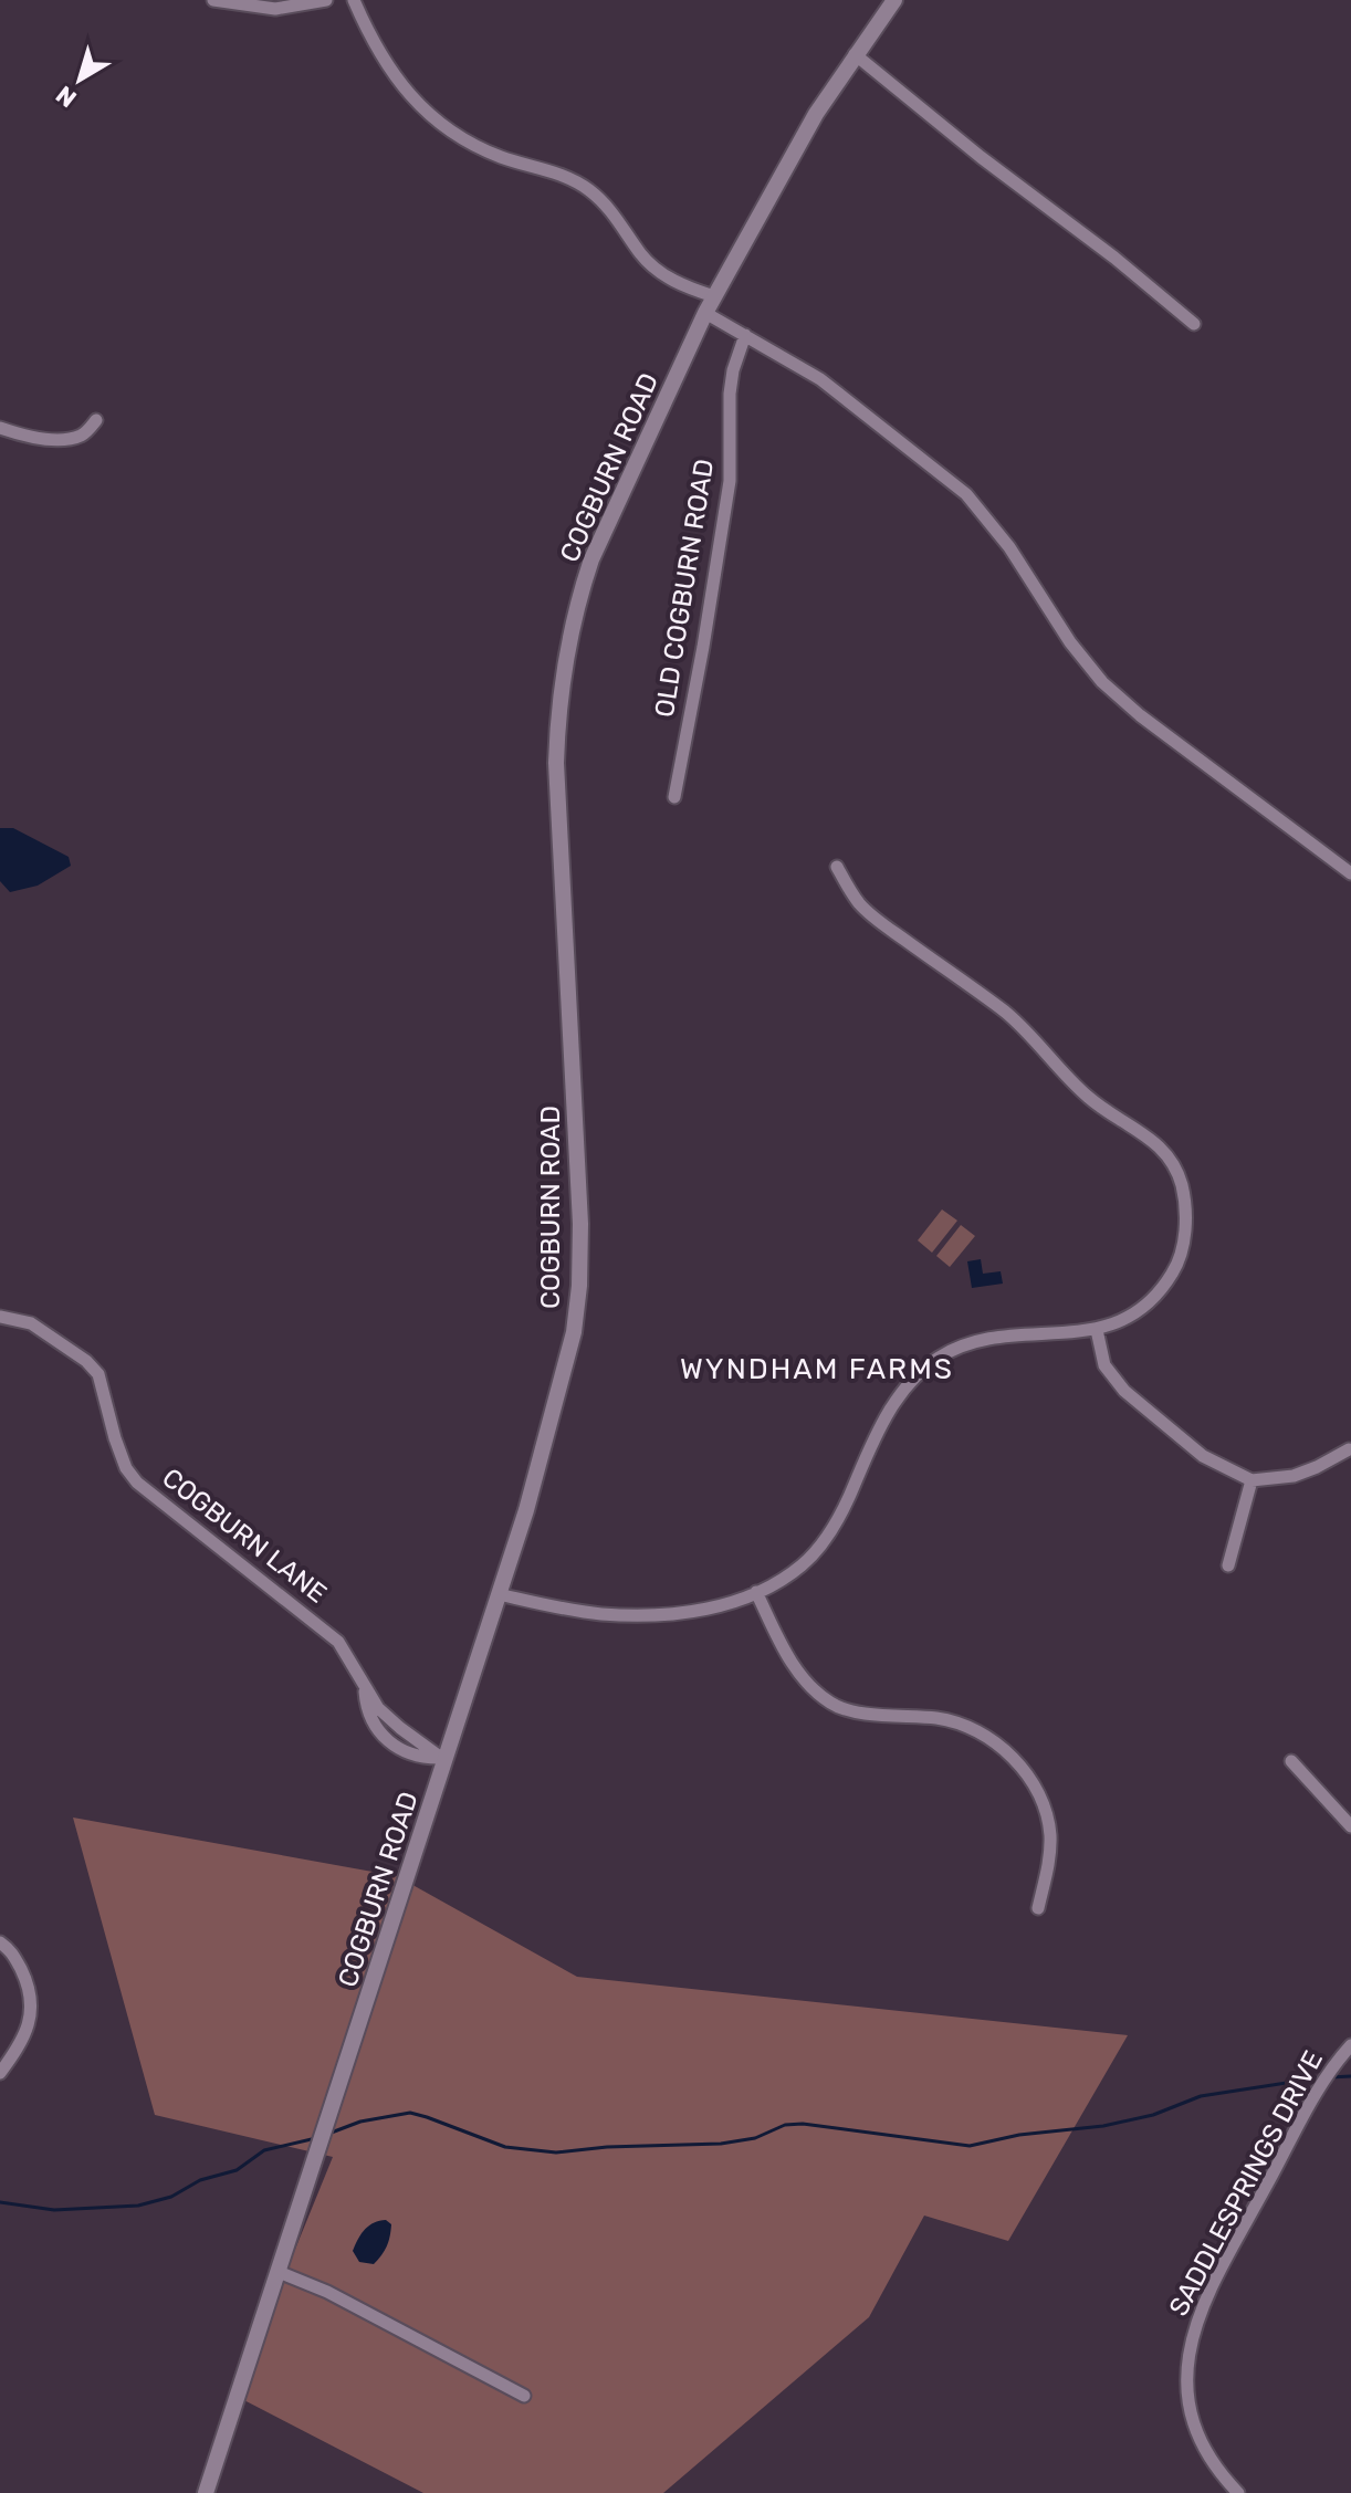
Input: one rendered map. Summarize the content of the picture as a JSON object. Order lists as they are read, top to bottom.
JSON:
{
  "streets": {
    "street": [
      "COGBURN ROAD",
      "OLD COGBURN ROAD",
      "COGBURN LANE",
      "SADDLESPRINGS DRIVE"
    ]
  },
  "crossings": [
    ["COGBURN ROAD", "COGBURN LANE"]
  ],
  "districts": ["WYNDHAM FARMS"],
  "north": "bottom left"
}
